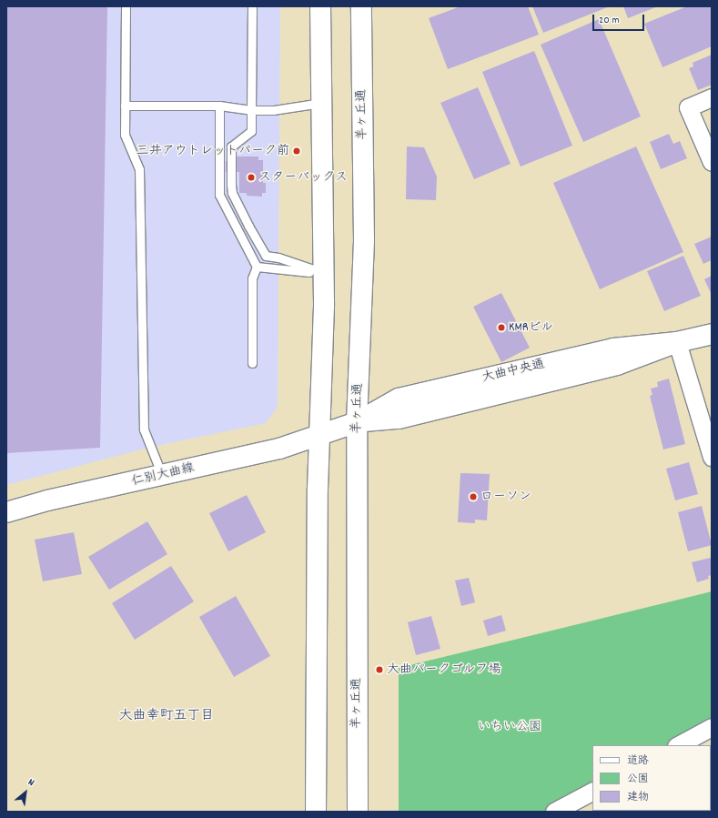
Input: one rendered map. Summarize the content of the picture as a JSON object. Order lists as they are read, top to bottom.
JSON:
{
  "streets": {
    "main road": ["羊ヶ丘通", "大曲中央通", "仁別大曲線"]
  },
  "crossings": [
    ["羊ヶ丘通", "大曲中央通"],
    ["大曲中央通", "仁別大曲線"]
  ],
  "districts": ["大曲幸町五丁目"],
  "parks": ["いちい公園"],
  "places": [
    "三井アウトレットパーク前",
    "スターバックス",
    "KMRビル",
    "ローソン",
    "大曲パークゴルフ場"
  ],
  "legend": ["道路", "公園", "建物"],
  "scale_bar": "20 m",
  "north": "top right"
}
